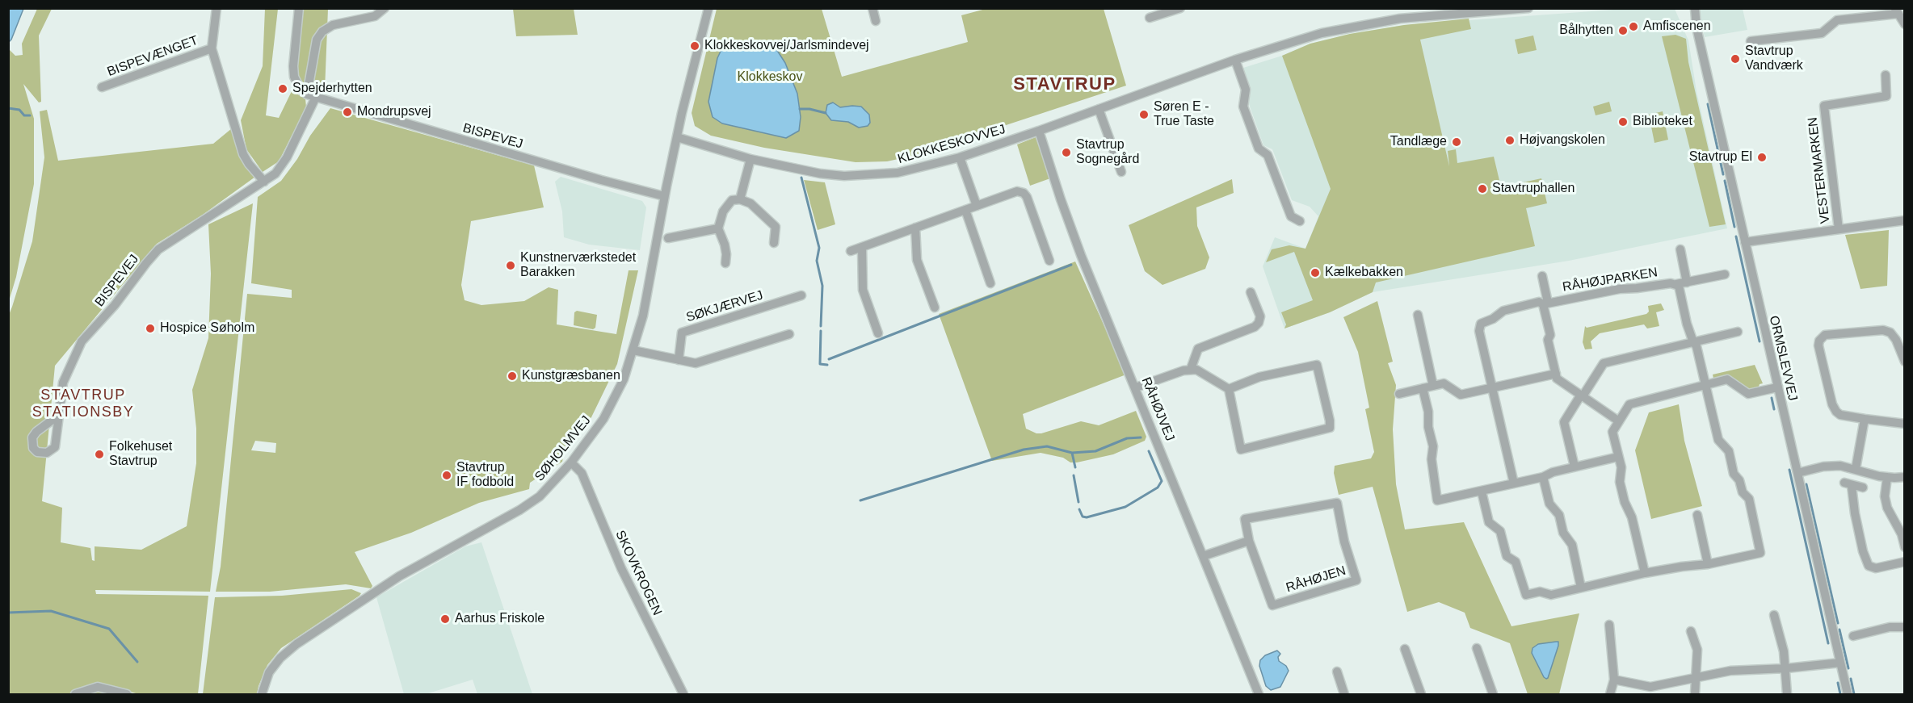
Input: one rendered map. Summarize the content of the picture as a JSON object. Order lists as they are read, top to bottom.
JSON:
{
  "streets": {
    "street": [
      "BISPEVÆNGET",
      "BISPEVEJ",
      "KLOKKESKOVVEJ",
      "VESTERMARKEN",
      "RÅHØJPARKEN",
      "SØKJÆRVEJ",
      "ORMSLEVVEJ",
      "RÅHØJVEJ",
      "SØHOLMVEJ",
      "SKOVKROGEN",
      "RÅHØJEN"
    ]
  },
  "crossings": [
    ["BISPEVEJ", "SØHOLMVEJ"],
    ["KLOKKESKOVVEJ", "RÅHØJVEJ"],
    ["KLOKKESKOVVEJ", "SØHOLMVEJ"],
    ["VESTERMARKEN", "ORMSLEVVEJ"],
    ["SØHOLMVEJ", "SKOVKROGEN"]
  ],
  "districts": ["STAVTRUP", "STAVTRUP STATIONSBY"],
  "parks": ["Klokkeskov"],
  "places": [
    "Amfiscenen",
    "Bålhytten",
    "Klokkeskovvej/Jarlsmindevej",
    "Stavtrup Vandværk",
    "Spejderhytten",
    "Mondrupsvej",
    "Søren E - True Taste",
    "Biblioteket",
    "Højvangskolen",
    "Tandlæge",
    "Stavtrup Sognegård",
    "Stavtrup El",
    "Stavtruphallen",
    "Kunstnerværkstedet Barakken",
    "Kælkebakken",
    "Hospice Søholm",
    "Kunstgræsbanen",
    "Folkehuset Stavtrup",
    "Stavtrup IF fodbold",
    "Aarhus Friskole"
  ]
}
